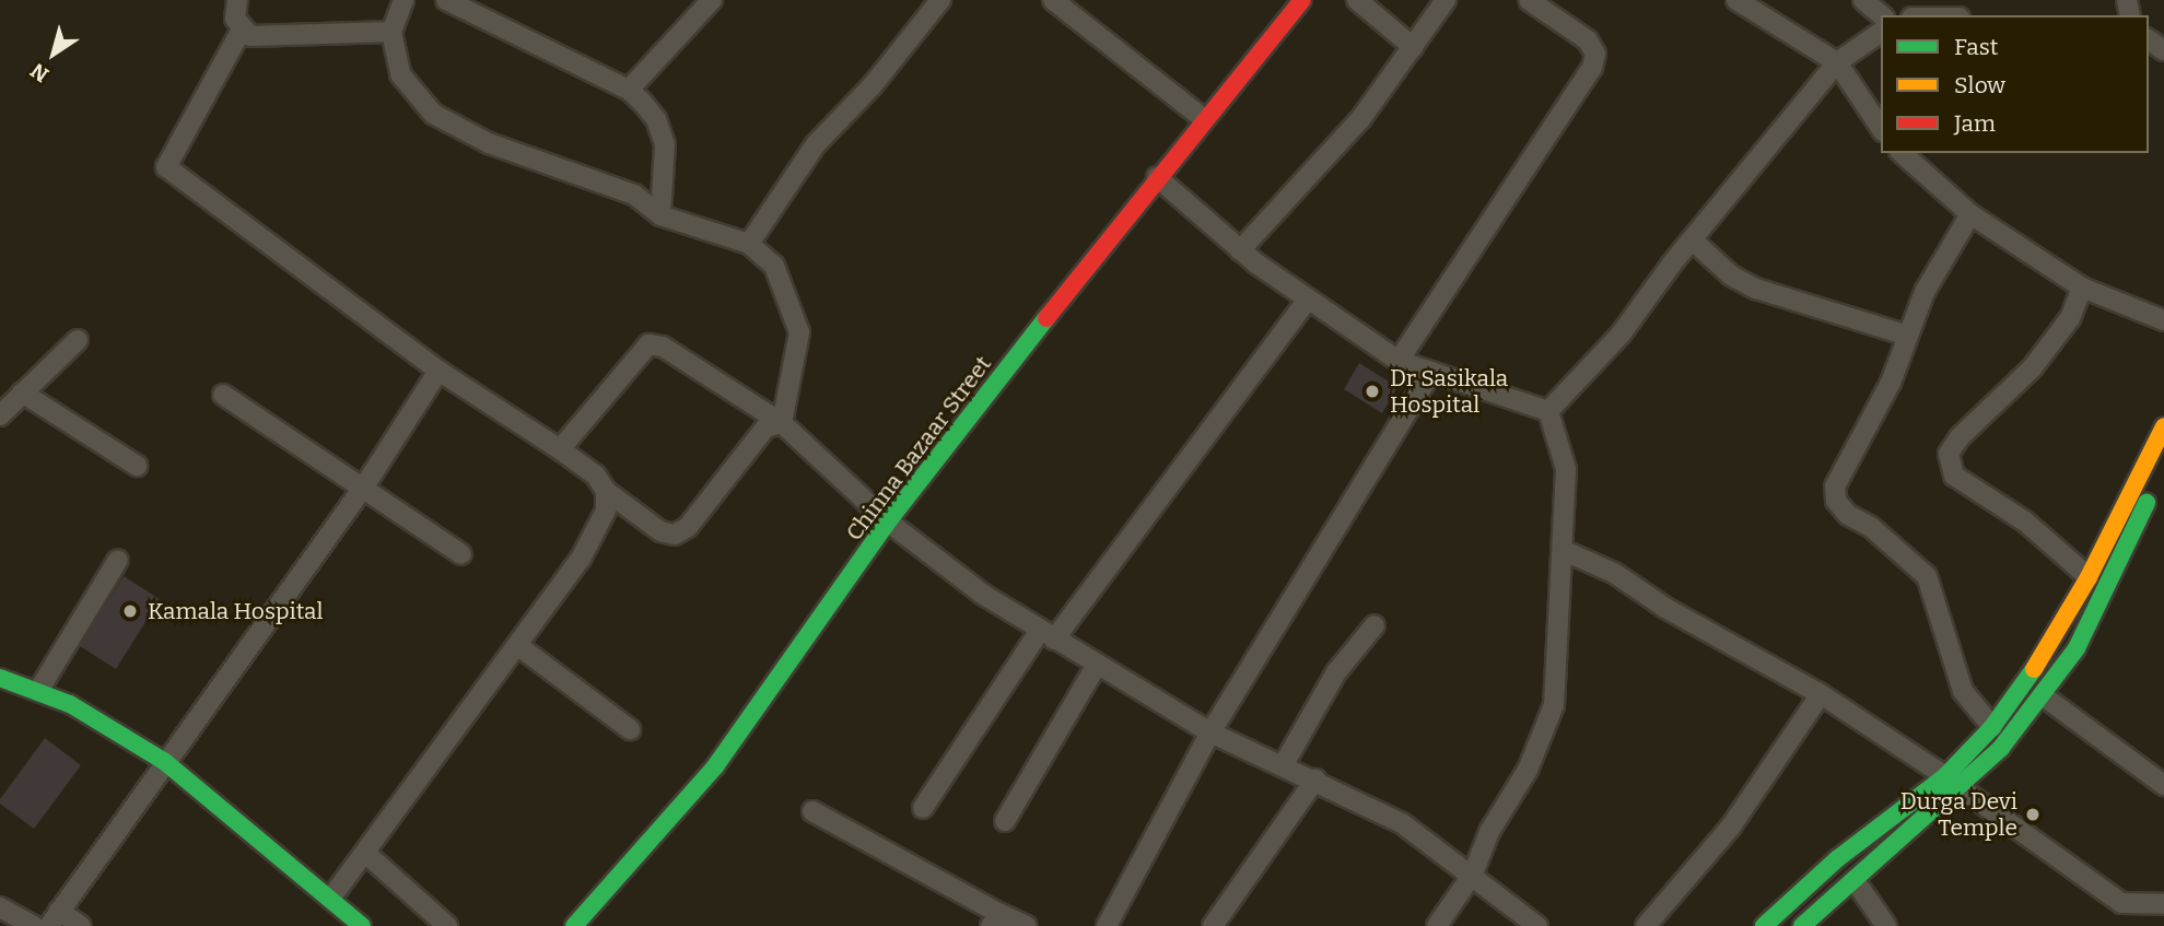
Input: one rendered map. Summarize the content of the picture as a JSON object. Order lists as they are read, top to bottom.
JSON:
{
  "streets": {
    "street": ["Chinna Bazaar Street"]
  },
  "places": ["Dr Sasikala Hospital", "Kamala Hospital", "Durga Devi Temple"],
  "legend": ["Fast", "Slow", "Jam"],
  "north": "bottom left"
}
